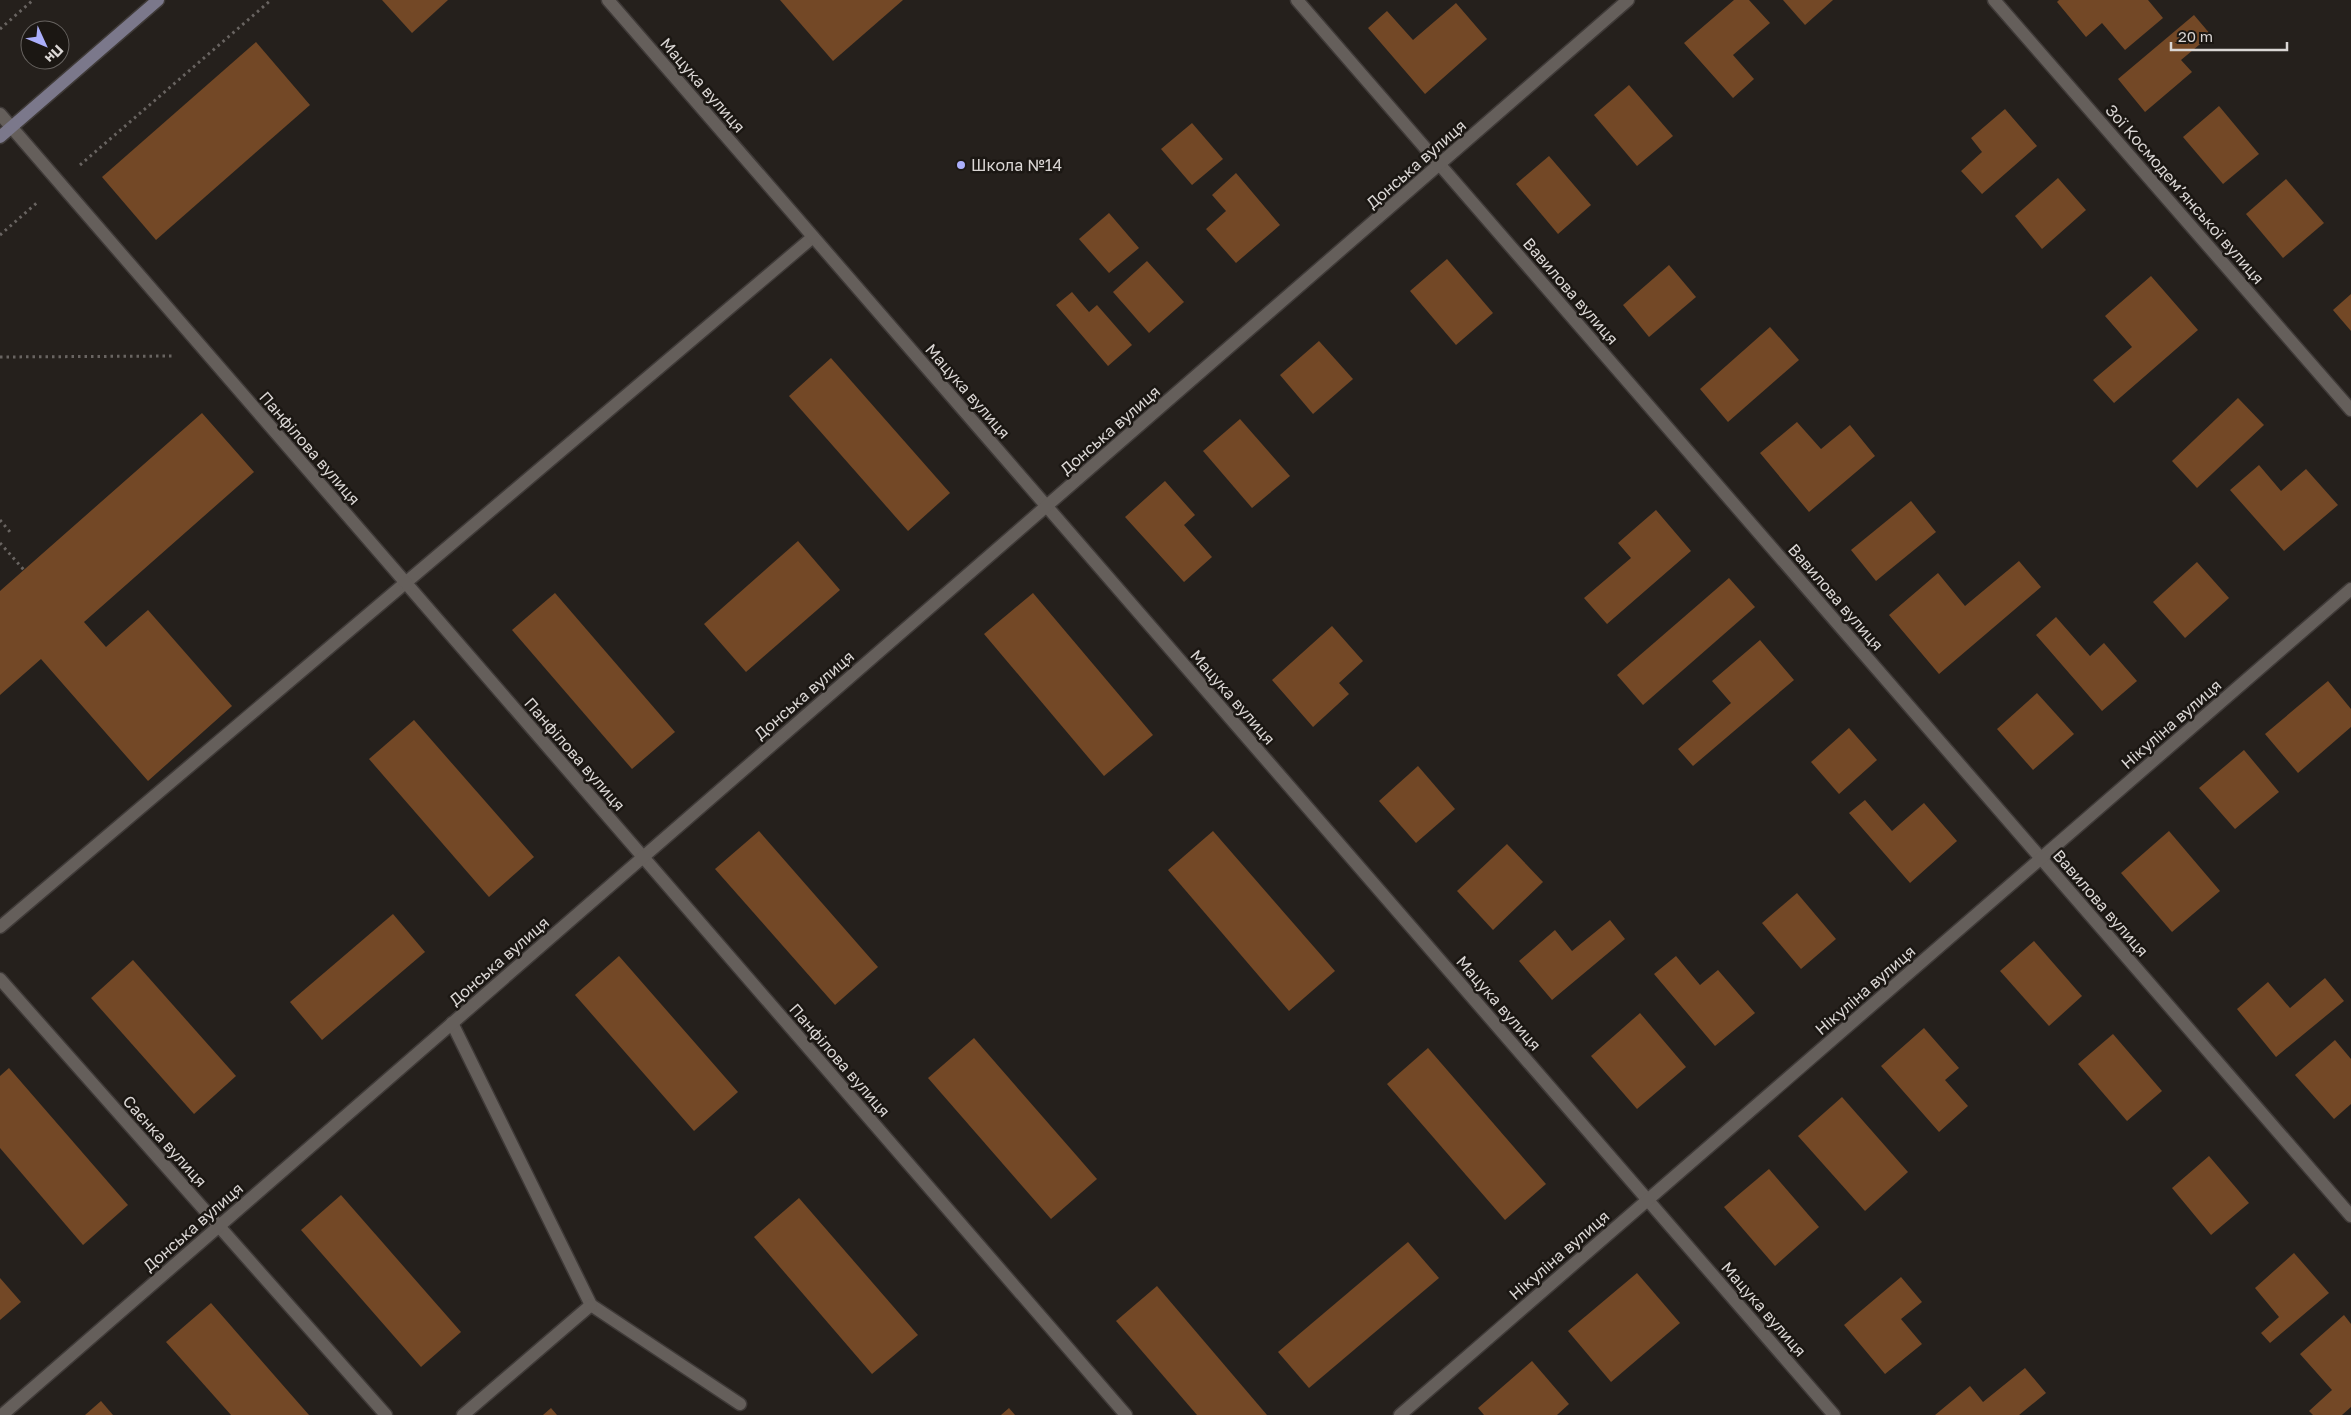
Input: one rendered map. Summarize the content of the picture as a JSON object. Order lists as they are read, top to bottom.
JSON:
{
  "streets": {
    "street": [
      "Мацука вулиця",
      "Донська вулиця",
      "Зої Космодем’янської вулиця",
      "Вавилова вулиця",
      "Панфілова вулиця",
      "Нікуліна вулиця",
      "Саєнка вулиця"
    ]
  },
  "crossings": [
    ["Мацука вулиця", "Донська вулиця"],
    ["Мацука вулиця", "Нікуліна вулиця"],
    ["Донська вулиця", "Вавилова вулиця"],
    ["Донська вулиця", "Панфілова вулиця"],
    ["Донська вулиця", "Саєнка вулиця"],
    ["Вавилова вулиця", "Нікуліна вулиця"]
  ],
  "places": ["Школа №14"],
  "scale_bar": "20 m",
  "north": "bottom right"
}
